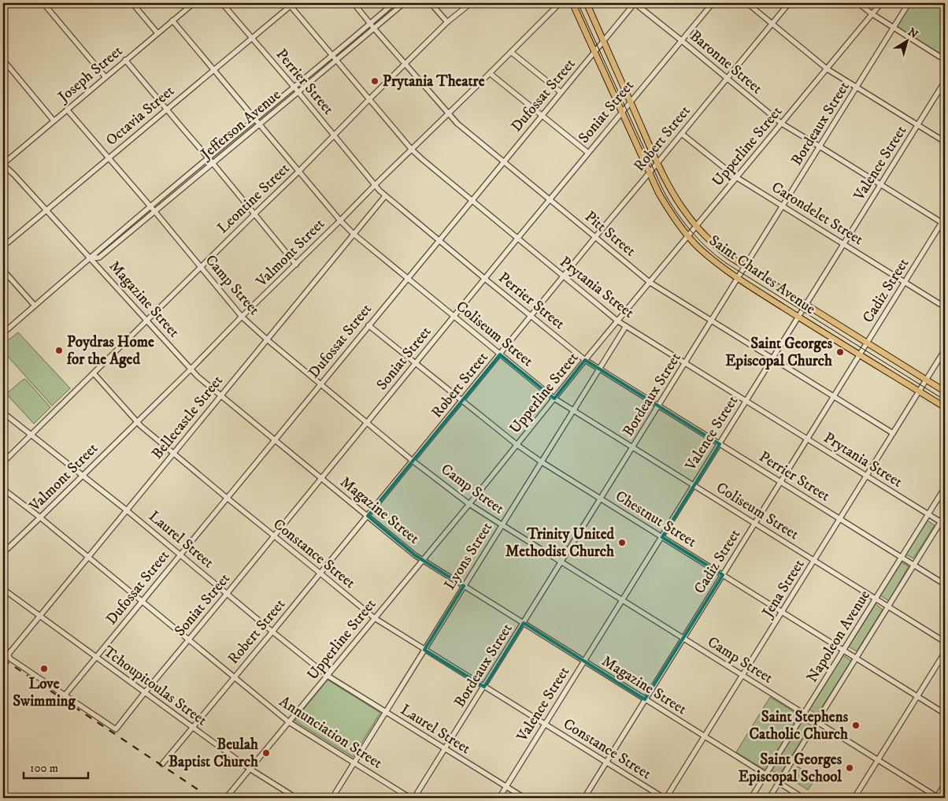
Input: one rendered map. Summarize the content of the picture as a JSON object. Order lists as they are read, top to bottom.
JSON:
{
  "streets": {
    "main road": ["Saint Charles Avenue"],
    "street": [
      "Baronne Street",
      "Joseph Street",
      "Perrier Street",
      "Dufossat Street",
      "Soniat Street",
      "Octavia Street",
      "Bordeaux Street",
      "Jefferson Avenue",
      "Robert Street",
      "Upperline Street",
      "Valence Street",
      "Leontine Street",
      "Carondelet Street",
      "Pitt Street",
      "Valmont Street",
      "Camp Street",
      "Prytania Street",
      "Cadiz Street",
      "Magazine Street",
      "Coliseum Street",
      "Bellecastle Street",
      "Chestnut Street",
      "Laurel Street",
      "Constance Street",
      "Lyons Street",
      "Jena Street",
      "Napoleon Avenue",
      "Tchoupitoulas Street",
      "Annunciation Street"
    ]
  },
  "crossings": [
    ["Baronne Street", "Dufossat Street"],
    ["Baronne Street", "Soniat Street"],
    ["Baronne Street", "Bordeaux Street"],
    ["Baronne Street", "Robert Street"],
    ["Baronne Street", "Upperline Street"],
    ["Baronne Street", "Valence Street"],
    ["Baronne Street", "Cadiz Street"],
    ["Joseph Street", "Camp Street"],
    ["Joseph Street", "Magazine Street"],
    ["Joseph Street", "Coliseum Street"],
    ["Perrier Street", "Dufossat Street"],
    ["Perrier Street", "Soniat Street"],
    ["Perrier Street", "Octavia Street"],
    ["Perrier Street", "Bordeaux Street"],
    ["Perrier Street", "Jefferson Avenue"],
    ["Perrier Street", "Robert Street"],
    ["Perrier Street", "Upperline Street"],
    ["Perrier Street", "Valence Street"],
    ["Perrier Street", "Leontine Street"],
    ["Perrier Street", "Valmont Street"],
    ["Perrier Street", "Cadiz Street"],
    ["Perrier Street", "Bellecastle Street"],
    ["Perrier Street", "Lyons Street"],
    ["Perrier Street", "Jena Street"],
    ["Perrier Street", "Napoleon Avenue"],
    ["Dufossat Street", "Soniat Street"],
    ["Dufossat Street", "Pitt Street"],
    ["Dufossat Street", "Saint Charles Avenue"],
    ["Dufossat Street", "Camp Street"],
    ["Dufossat Street", "Prytania Street"],
    ["Dufossat Street", "Magazine Street"],
    ["Dufossat Street", "Coliseum Street"],
    ["Dufossat Street", "Bellecastle Street"],
    ["Dufossat Street", "Chestnut Street"],
    ["Dufossat Street", "Laurel Street"],
    ["Dufossat Street", "Constance Street"],
    ["Dufossat Street", "Tchoupitoulas Street"],
    ["Dufossat Street", "Annunciation Street"],
    ["Soniat Street", "Pitt Street"],
    ["Soniat Street", "Saint Charles Avenue"],
    ["Soniat Street", "Camp Street"],
    ["Soniat Street", "Prytania Street"],
    ["Soniat Street", "Magazine Street"],
    ["Soniat Street", "Coliseum Street"],
    ["Soniat Street", "Bellecastle Street"],
    ["Soniat Street", "Chestnut Street"],
    ["Soniat Street", "Laurel Street"],
    ["Soniat Street", "Constance Street"],
    ["Soniat Street", "Tchoupitoulas Street"],
    ["Soniat Street", "Annunciation Street"],
    ["Octavia Street", "Camp Street"],
    ["Octavia Street", "Prytania Street"],
    ["Octavia Street", "Magazine Street"],
    ["Octavia Street", "Coliseum Street"],
    ["Bordeaux Street", "Carondelet Street"],
    ["Bordeaux Street", "Pitt Street"],
    ["Bordeaux Street", "Saint Charles Avenue"],
    ["Bordeaux Street", "Camp Street"],
    ["Bordeaux Street", "Prytania Street"],
    ["Bordeaux Street", "Magazine Street"],
    ["Bordeaux Street", "Coliseum Street"],
    ["Bordeaux Street", "Chestnut Street"],
    ["Bordeaux Street", "Laurel Street"],
    ["Bordeaux Street", "Constance Street"],
    ["Jefferson Avenue", "Pitt Street"],
    ["Jefferson Avenue", "Camp Street"],
    ["Jefferson Avenue", "Prytania Street"],
    ["Jefferson Avenue", "Magazine Street"],
    ["Jefferson Avenue", "Coliseum Street"],
    ["Robert Street", "Carondelet Street"],
    ["Robert Street", "Pitt Street"],
    ["Robert Street", "Saint Charles Avenue"],
    ["Robert Street", "Camp Street"],
    ["Robert Street", "Prytania Street"],
    ["Robert Street", "Magazine Street"],
    ["Robert Street", "Coliseum Street"],
    ["Robert Street", "Chestnut Street"],
    ["Robert Street", "Laurel Street"],
    ["Robert Street", "Constance Street"],
    ["Robert Street", "Tchoupitoulas Street"],
    ["Robert Street", "Annunciation Street"],
    ["Upperline Street", "Carondelet Street"],
    ["Upperline Street", "Pitt Street"],
    ["Upperline Street", "Saint Charles Avenue"],
    ["Upperline Street", "Camp Street"],
    ["Upperline Street", "Prytania Street"],
    ["Upperline Street", "Magazine Street"],
    ["Upperline Street", "Coliseum Street"],
    ["Upperline Street", "Chestnut Street"],
    ["Upperline Street", "Laurel Street"],
    ["Upperline Street", "Constance Street"],
    ["Upperline Street", "Tchoupitoulas Street"],
    ["Upperline Street", "Annunciation Street"],
    ["Valence Street", "Carondelet Street"],
    ["Valence Street", "Pitt Street"],
    ["Valence Street", "Saint Charles Avenue"],
    ["Valence Street", "Camp Street"],
    ["Valence Street", "Prytania Street"],
    ["Valence Street", "Magazine Street"],
    ["Valence Street", "Coliseum Street"],
    ["Valence Street", "Chestnut Street"],
    ["Valence Street", "Laurel Street"],
    ["Valence Street", "Constance Street"],
    ["Leontine Street", "Pitt Street"],
    ["Leontine Street", "Camp Street"],
    ["Leontine Street", "Prytania Street"],
    ["Leontine Street", "Magazine Street"],
    ["Leontine Street", "Coliseum Street"],
    ["Leontine Street", "Laurel Street"],
    ["Leontine Street", "Constance Street"],
    ["Carondelet Street", "Cadiz Street"],
    ["Pitt Street", "Valmont Street"],
    ["Pitt Street", "Cadiz Street"],
    ["Pitt Street", "Jena Street"],
    ["Valmont Street", "Camp Street"],
    ["Valmont Street", "Prytania Street"],
    ["Valmont Street", "Magazine Street"],
    ["Valmont Street", "Coliseum Street"],
    ["Valmont Street", "Laurel Street"],
    ["Valmont Street", "Constance Street"],
    ["Valmont Street", "Annunciation Street"],
    ["Saint Charles Avenue", "Cadiz Street"],
    ["Saint Charles Avenue", "Jena Street"],
    ["Camp Street", "Cadiz Street"],
    ["Camp Street", "Bellecastle Street"],
    ["Camp Street", "Lyons Street"],
    ["Camp Street", "Jena Street"],
    ["Camp Street", "Napoleon Avenue"],
    ["Prytania Street", "Cadiz Street"],
    ["Prytania Street", "Lyons Street"],
    ["Prytania Street", "Jena Street"],
    ["Prytania Street", "Napoleon Avenue"],
    ["Cadiz Street", "Magazine Street"],
    ["Cadiz Street", "Coliseum Street"],
    ["Cadiz Street", "Chestnut Street"],
    ["Cadiz Street", "Constance Street"],
    ["Magazine Street", "Bellecastle Street"],
    ["Magazine Street", "Lyons Street"],
    ["Magazine Street", "Jena Street"],
    ["Magazine Street", "Napoleon Avenue"],
    ["Coliseum Street", "Bellecastle Street"],
    ["Coliseum Street", "Lyons Street"],
    ["Coliseum Street", "Jena Street"],
    ["Coliseum Street", "Napoleon Avenue"],
    ["Bellecastle Street", "Laurel Street"],
    ["Bellecastle Street", "Constance Street"],
    ["Bellecastle Street", "Tchoupitoulas Street"],
    ["Bellecastle Street", "Annunciation Street"],
    ["Chestnut Street", "Lyons Street"],
    ["Chestnut Street", "Jena Street"],
    ["Chestnut Street", "Napoleon Avenue"],
    ["Laurel Street", "Lyons Street"],
    ["Constance Street", "Lyons Street"],
    ["Constance Street", "Jena Street"],
    ["Lyons Street", "Annunciation Street"]
  ],
  "places": [
    "Prytania Theatre",
    "Poydras Home for the Aged",
    "Saint Georges Episcopal Church",
    "Trinity United Methodist Church",
    "Love Swimming",
    "Saint Stephens Catholic Church",
    "Beulah Baptist Church",
    "Saint Georges Episcopal School"
  ],
  "scale_bar": "100 m",
  "north": "top right"
}
